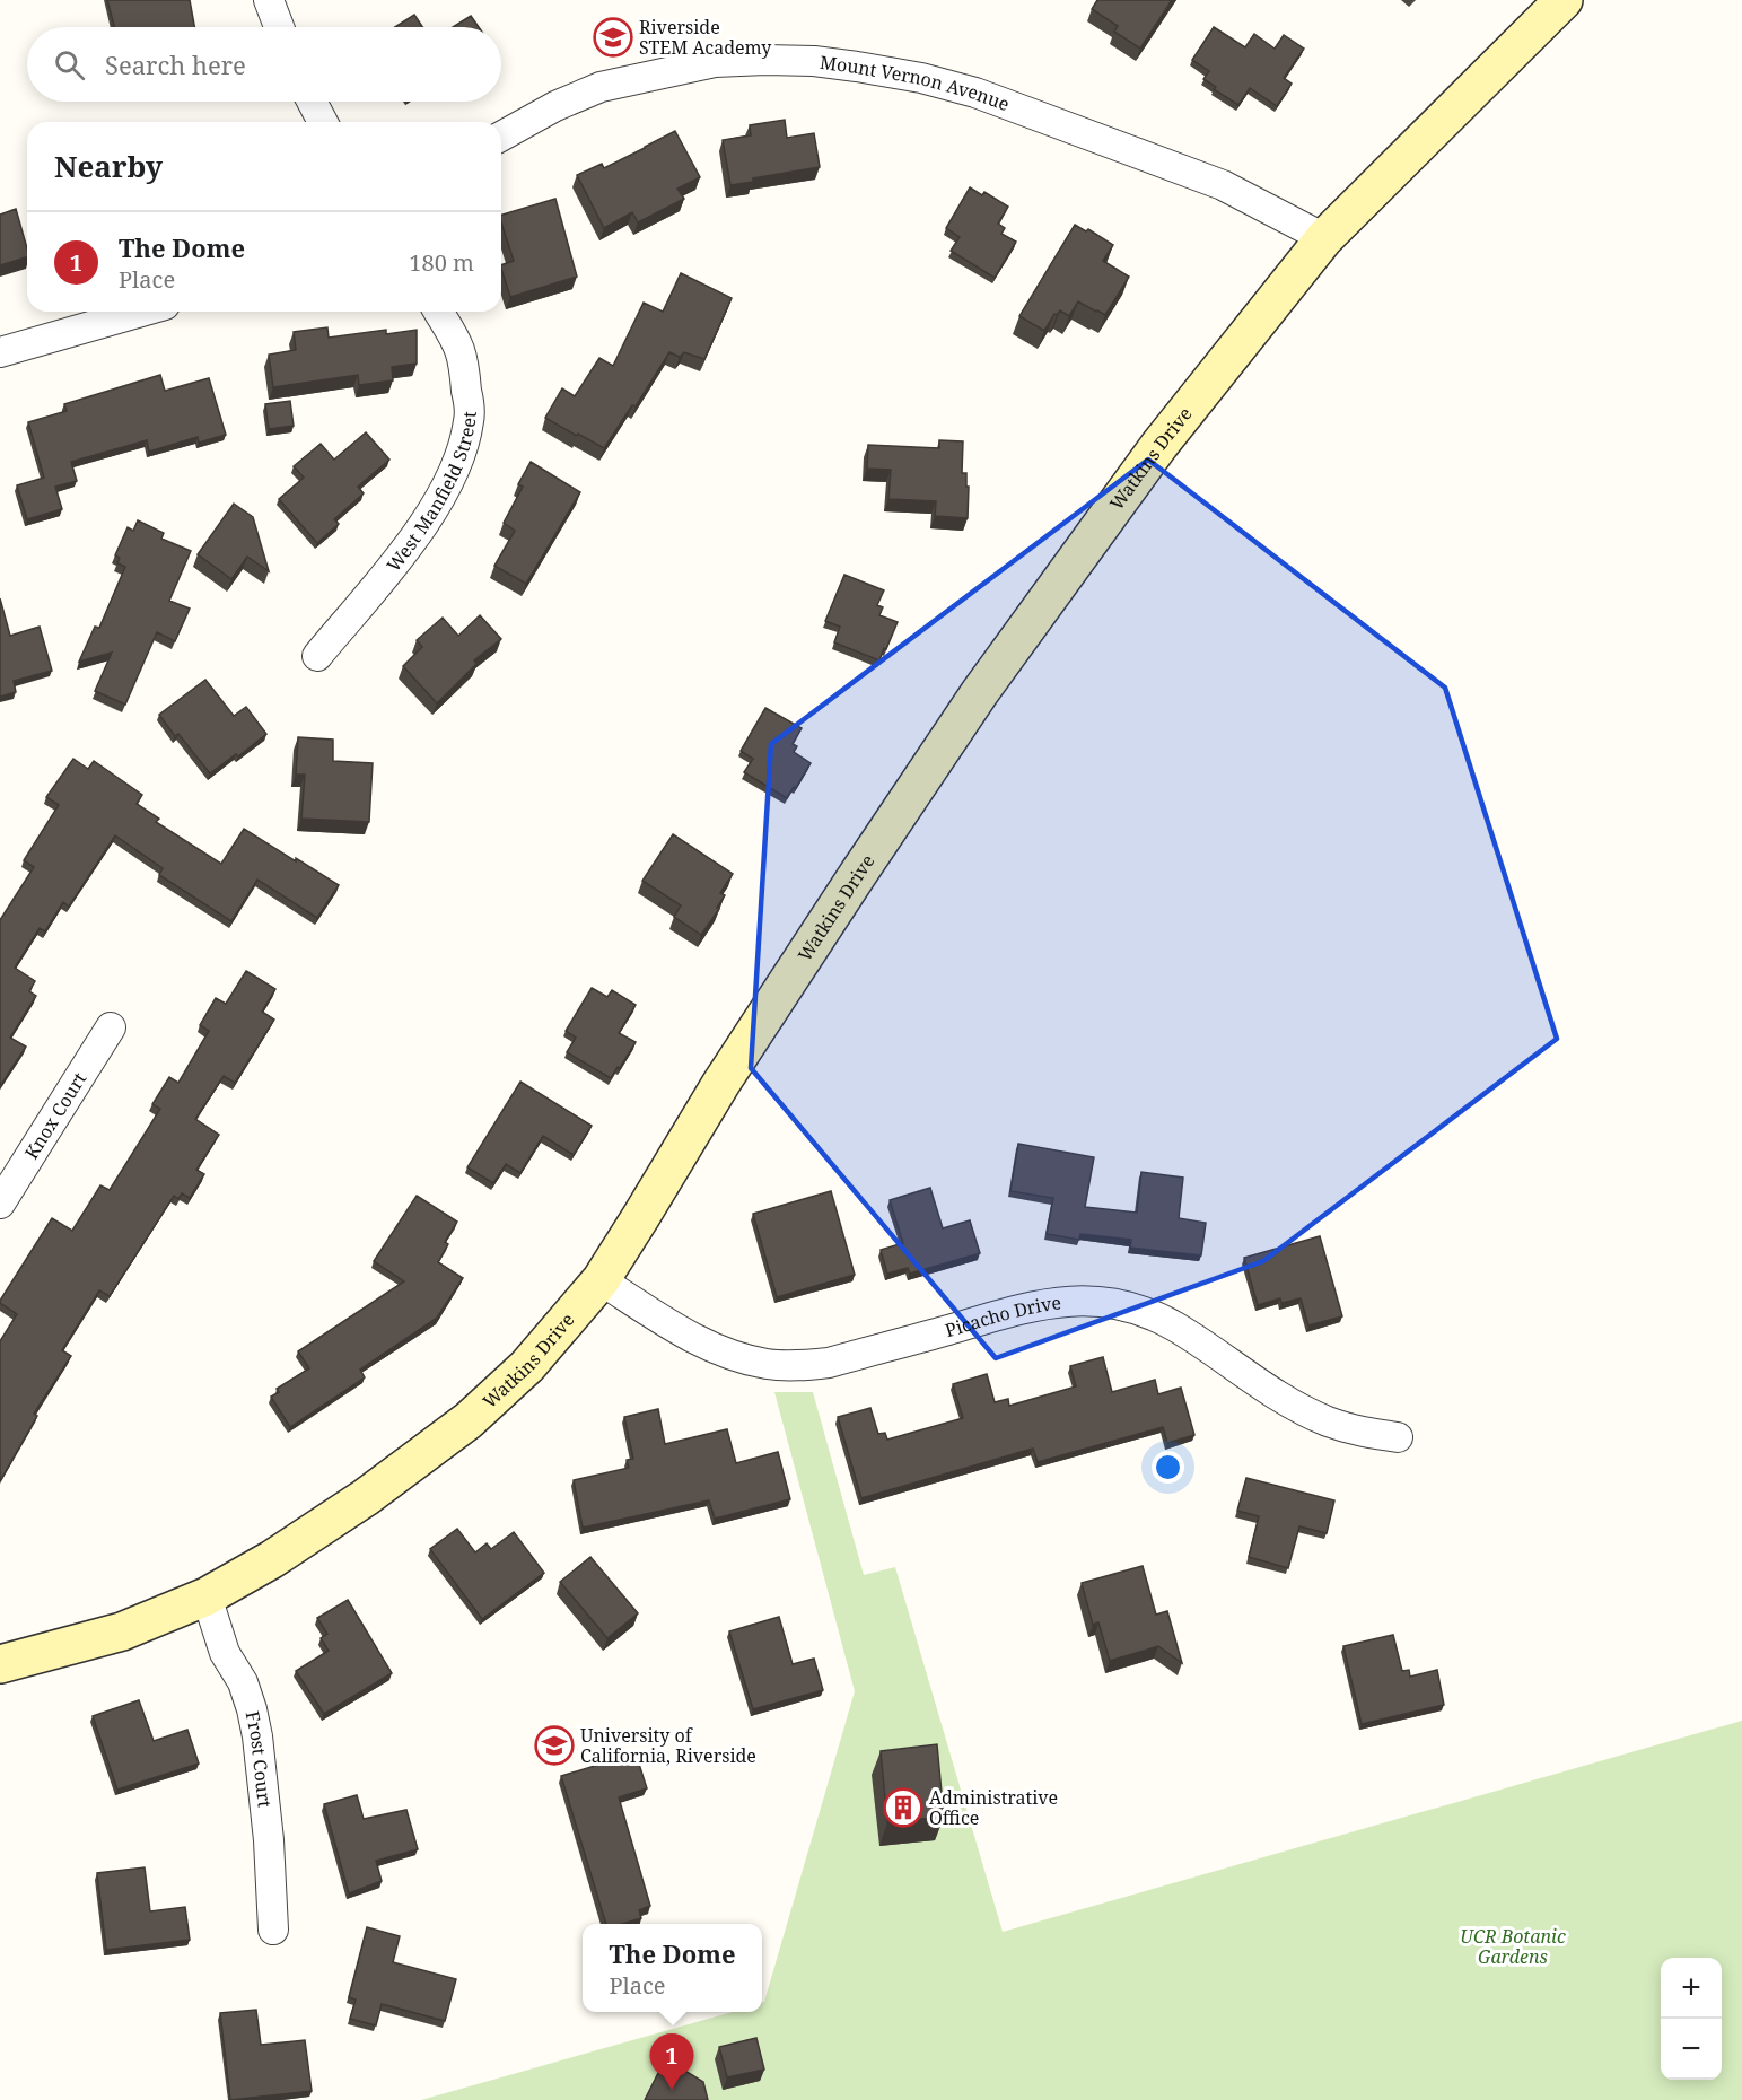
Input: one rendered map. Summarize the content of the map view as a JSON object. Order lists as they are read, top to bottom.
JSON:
{
  "streets": {
    "main road": ["Watkins Drive"],
    "street": [
      "Mount Vernon Avenue",
      "West Manfield Street",
      "Knox Court",
      "Picacho Drive",
      "Frost Court"
    ]
  },
  "crossings": [
    ["Mount Vernon Avenue", "Watkins Drive"],
    ["Watkins Drive", "Picacho Drive"],
    ["Watkins Drive", "Frost Court"]
  ],
  "parks": ["UCR Botanic Gardens"],
  "places": {
    "school or university": ["Riverside STEM Academy", "University of California, Riverside"],
    "building": ["Administrative Office"]
  },
  "page": {
    "search": "Search here",
    "heading": "Nearby",
    "list": [
      {
        "mark": "1",
        "name": "The Dome",
        "note": "Place",
        "value": "180 m"
      }
    ],
    "popup": ["The Dome", "Place"],
    "map_buttons": ["+", "−"],
    "pins": "1"
  }
}
